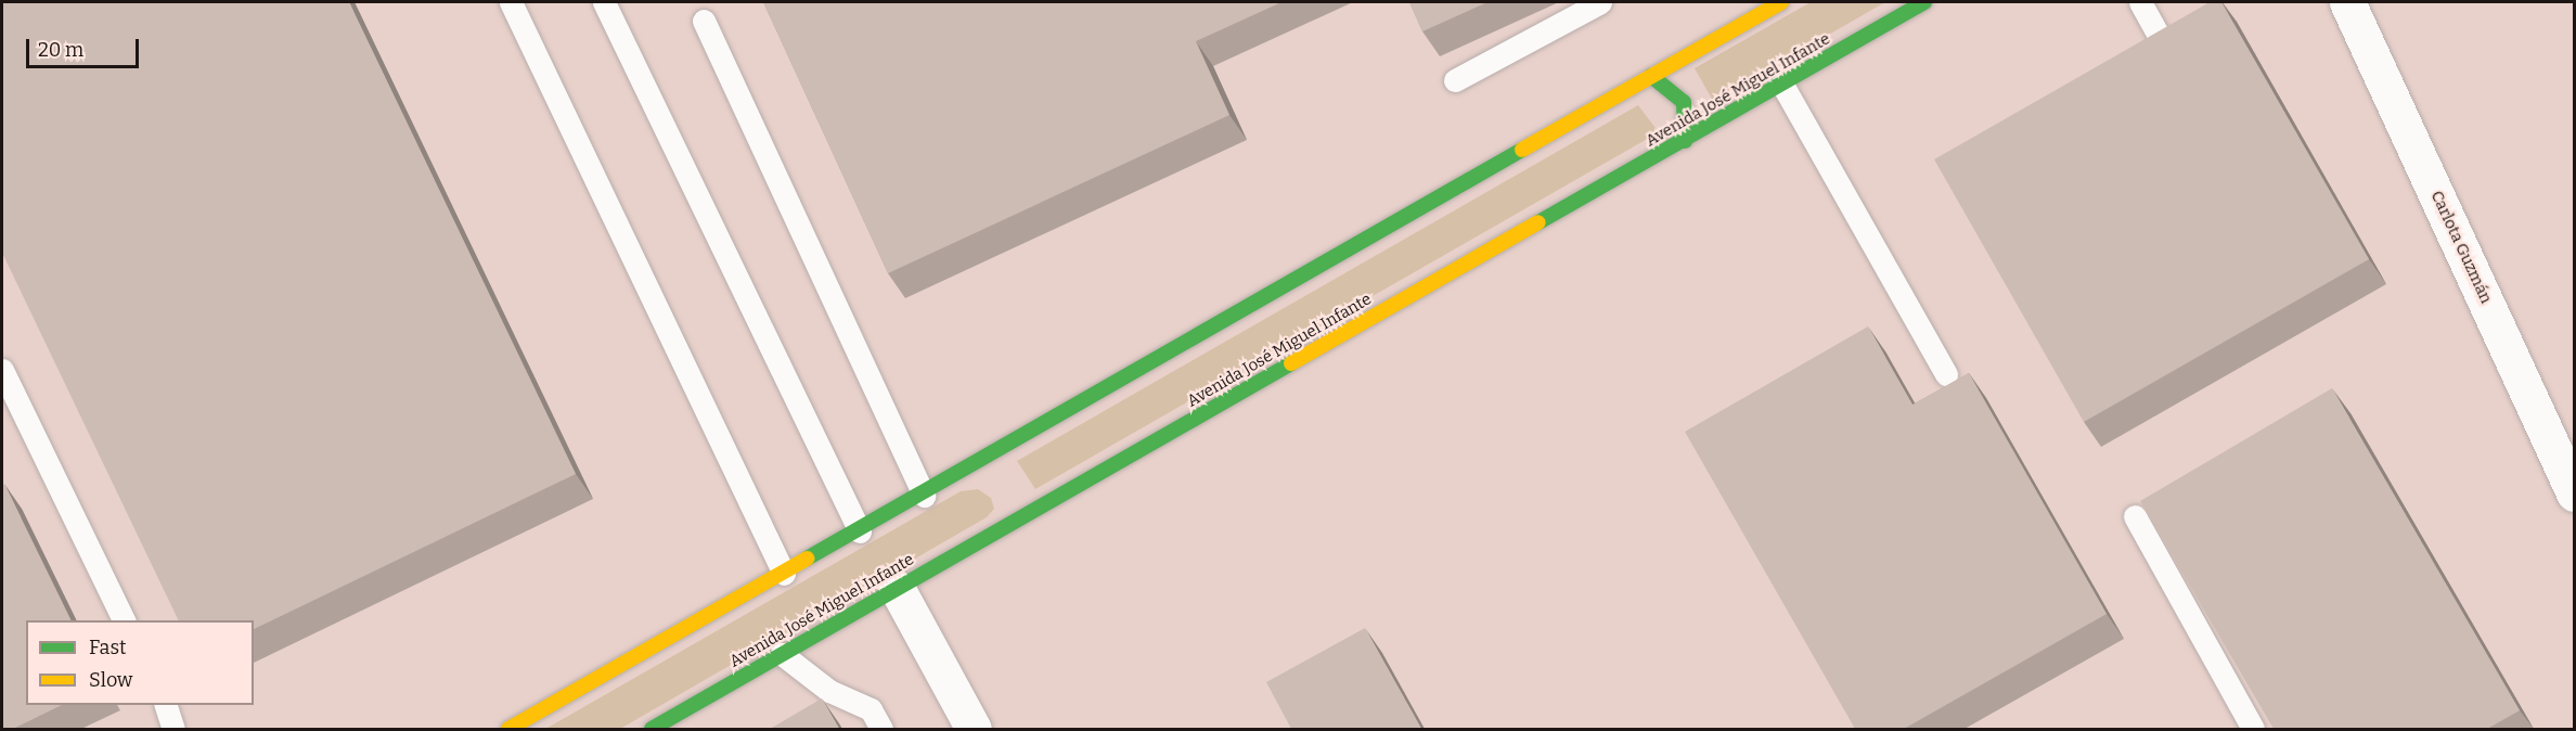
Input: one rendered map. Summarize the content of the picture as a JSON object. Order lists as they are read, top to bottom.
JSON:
{
  "streets": {
    "street": ["Avenida José Miguel Infante", "Carlota Guzmán"]
  },
  "legend": ["Fast", "Slow"],
  "scale_bar": "20 m"
}
